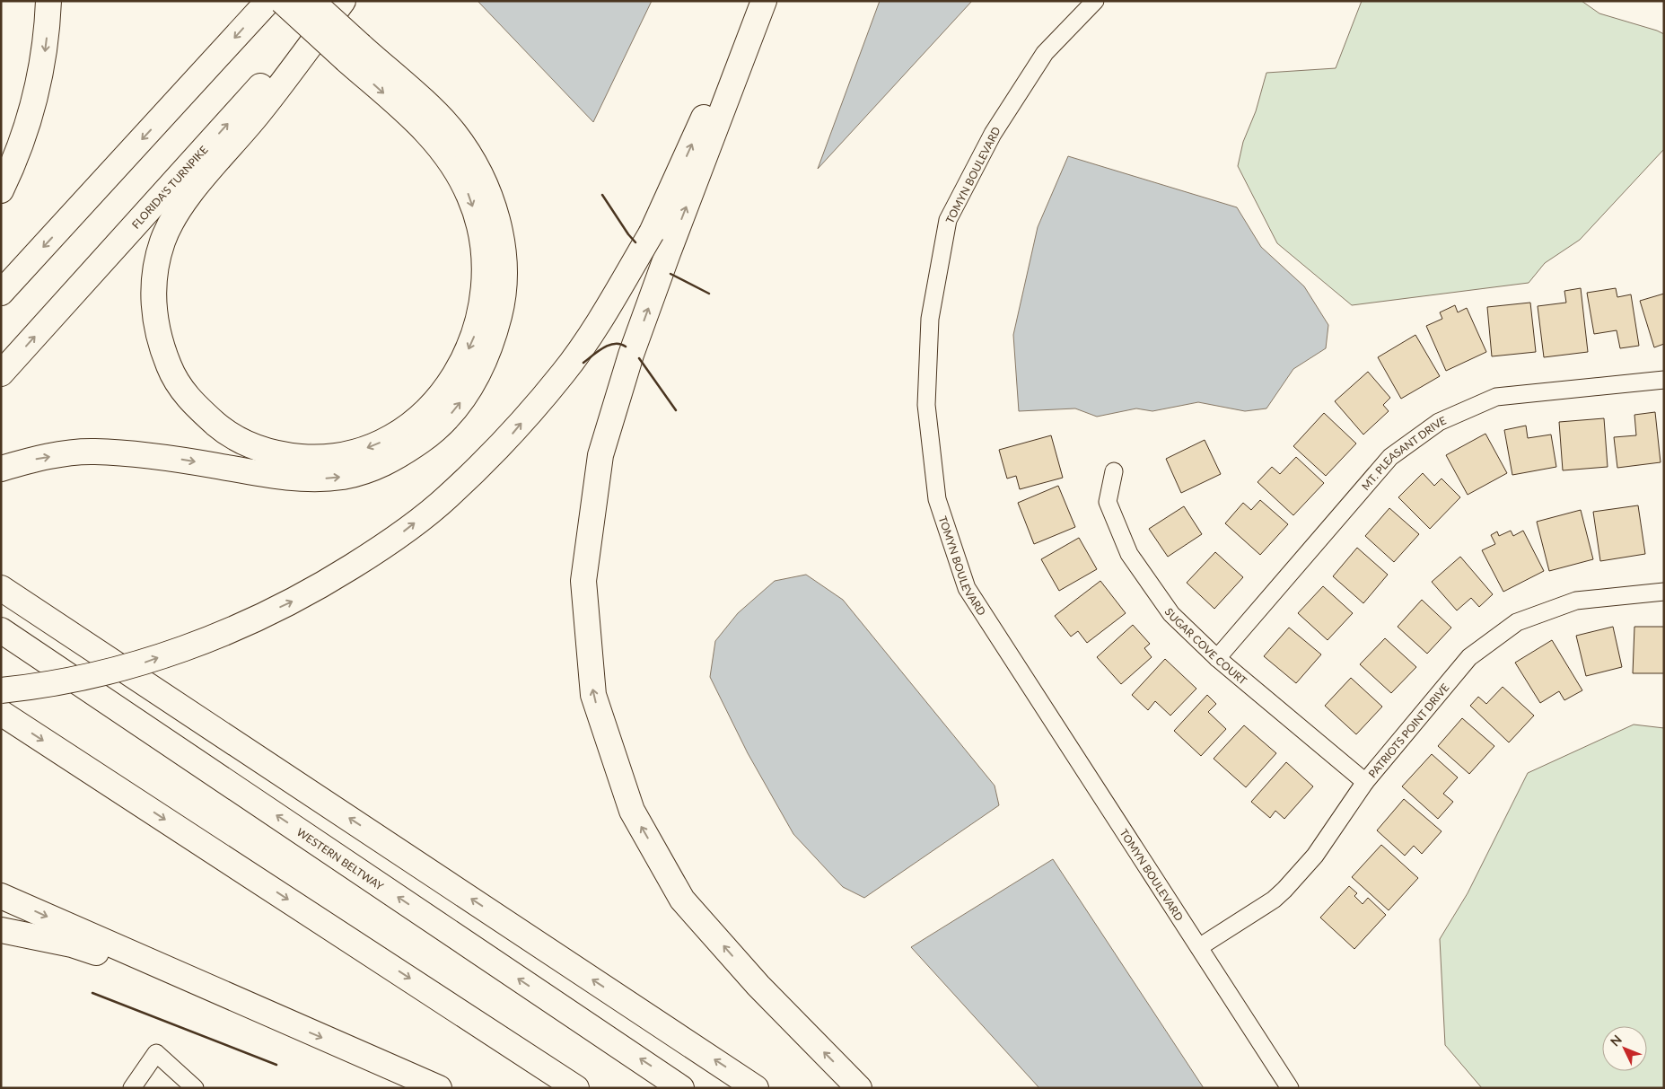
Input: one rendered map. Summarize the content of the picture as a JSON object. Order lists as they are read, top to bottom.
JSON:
{
  "streets": {
    "highway": ["FLORIDA'S TURNPIKE", "WESTERN BELTWAY"],
    "street": [
      "TOMYN BOULEVARD",
      "MT. PLEASANT DRIVE",
      "SUGAR COVE COURT",
      "PATRIOTS POINT DRIVE"
    ]
  },
  "crossings": [
    ["TOMYN BOULEVARD", "PATRIOTS POINT DRIVE"],
    ["MT. PLEASANT DRIVE", "SUGAR COVE COURT"],
    ["SUGAR COVE COURT", "PATRIOTS POINT DRIVE"]
  ],
  "north": "top left"
}
